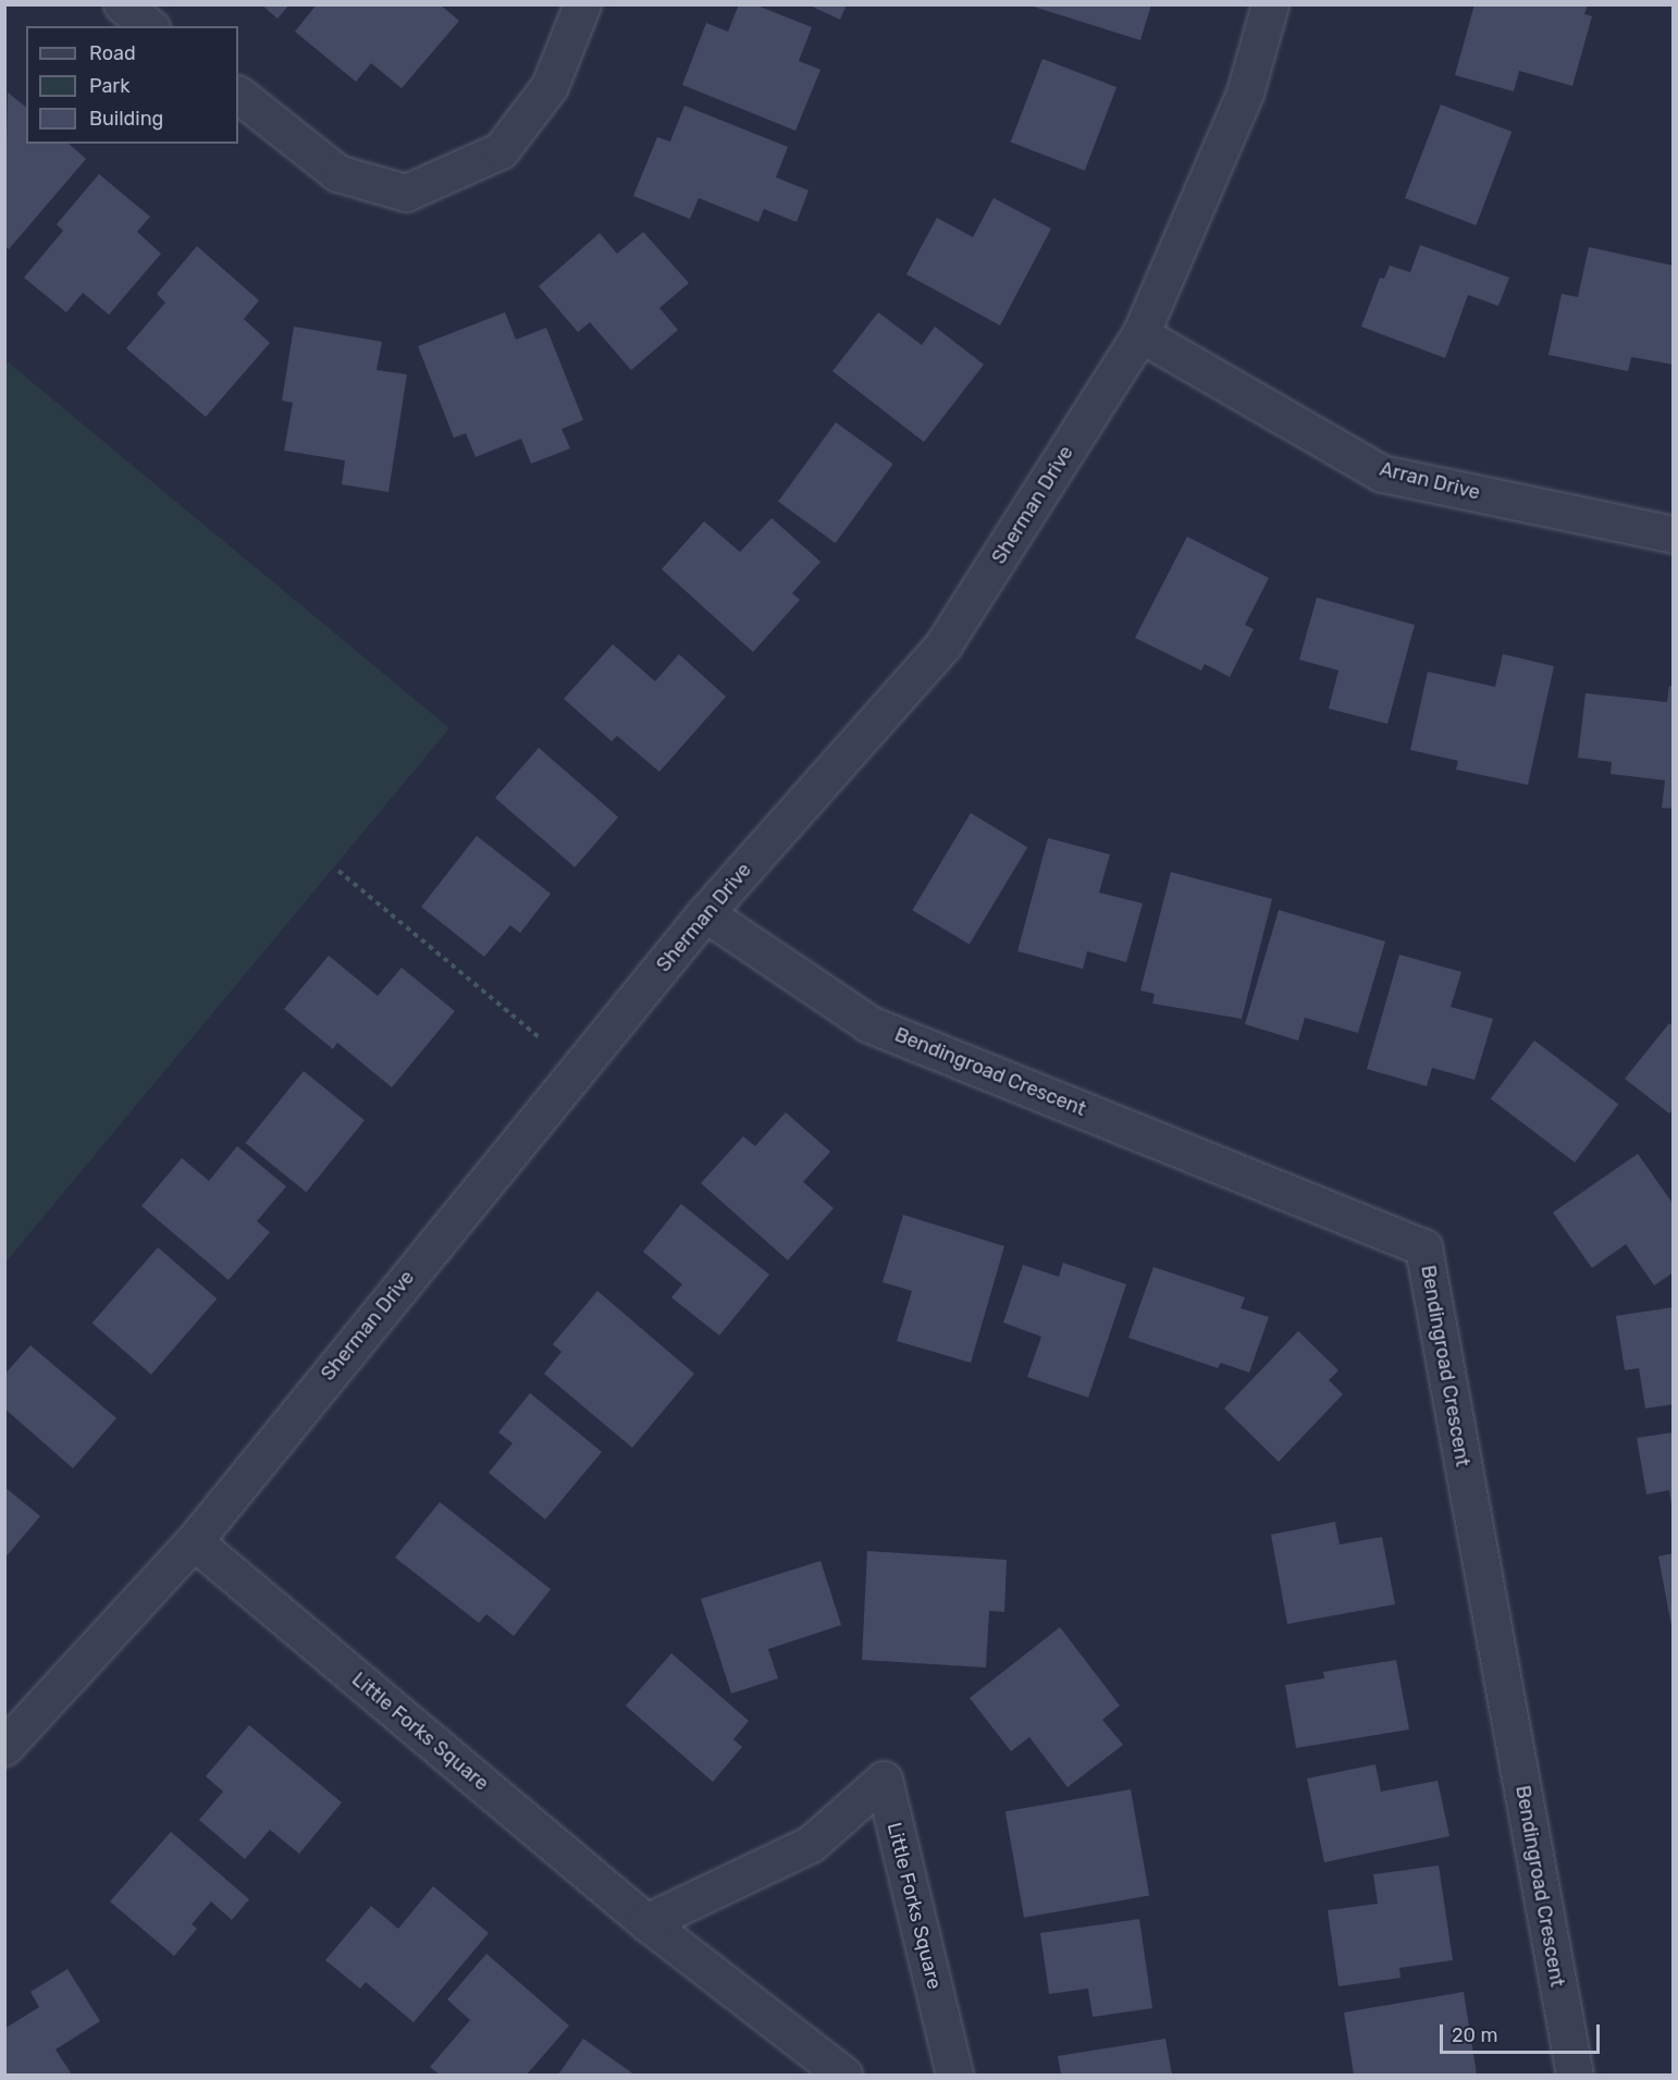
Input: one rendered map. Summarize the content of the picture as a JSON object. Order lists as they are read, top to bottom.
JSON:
{
  "streets": {
    "street": [
      "Arran Drive",
      "Sherman Drive",
      "Bendingroad Crescent",
      "Little Forks Square"
    ]
  },
  "crossings": [
    ["Arran Drive", "Sherman Drive"],
    ["Sherman Drive", "Bendingroad Crescent"],
    ["Sherman Drive", "Little Forks Square"]
  ],
  "legend": ["Road", "Park", "Building"],
  "scale_bar": "20 m"
}
